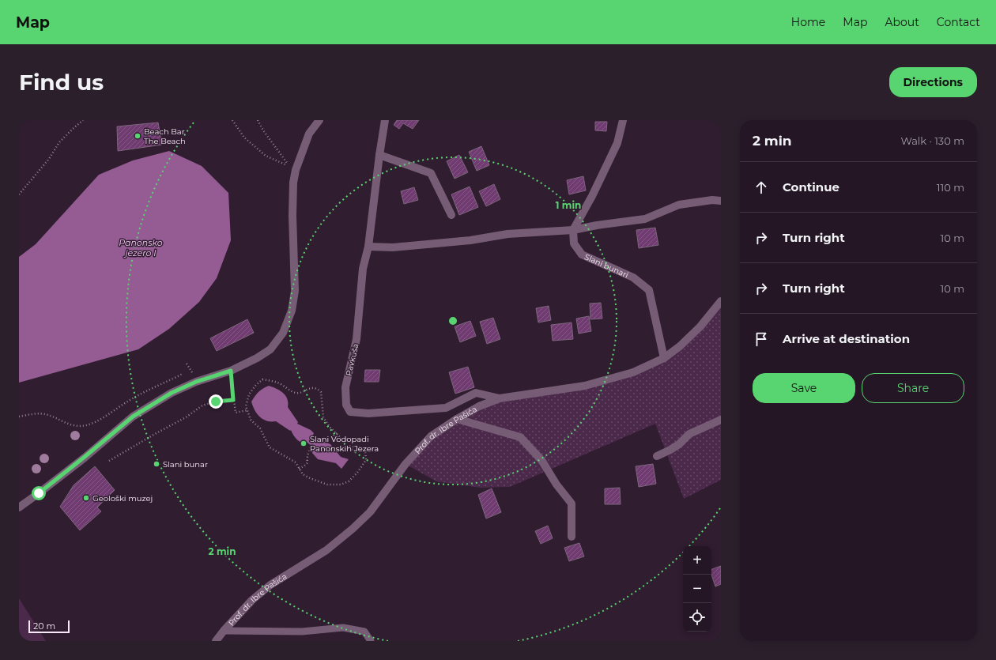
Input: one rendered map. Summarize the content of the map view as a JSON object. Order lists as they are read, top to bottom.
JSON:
{
  "streets": {
    "street": ["Slani bunari", "Pavkuša", "Prof. dr. Ibre Pašića"]
  },
  "crossings": [
    ["Slani bunari", "Prof. dr. Ibre Pašića"],
    ["Pavkuša", "Prof. dr. Ibre Pašića"]
  ],
  "water": ["Panonsko jezero I"],
  "places": [
    "Beach Bar The Beach",
    "Slani Vodopadi Panonskih Jezera",
    "Slani bunar",
    "Geološki muzej"
  ],
  "scale_bar": "20 m",
  "page": {
    "header": "Map",
    "nav": [
      "Home",
      "Map",
      "About",
      "Contact"
    ],
    "buttons": [
      "Directions",
      ["Save", "Share"]
    ],
    "title": "Find us",
    "heading": ["2 min", "Walk · 130 m"],
    "list": [
      ["Continue", "110 m"],
      ["Turn right", "10 m"],
      ["Turn right", "10 m"],
      "Arrive at destination"
    ],
    "map_buttons": ["+", "−"],
    "scale": "20 m"
  },
  "rings": ["1 min", "2 min"]
}
